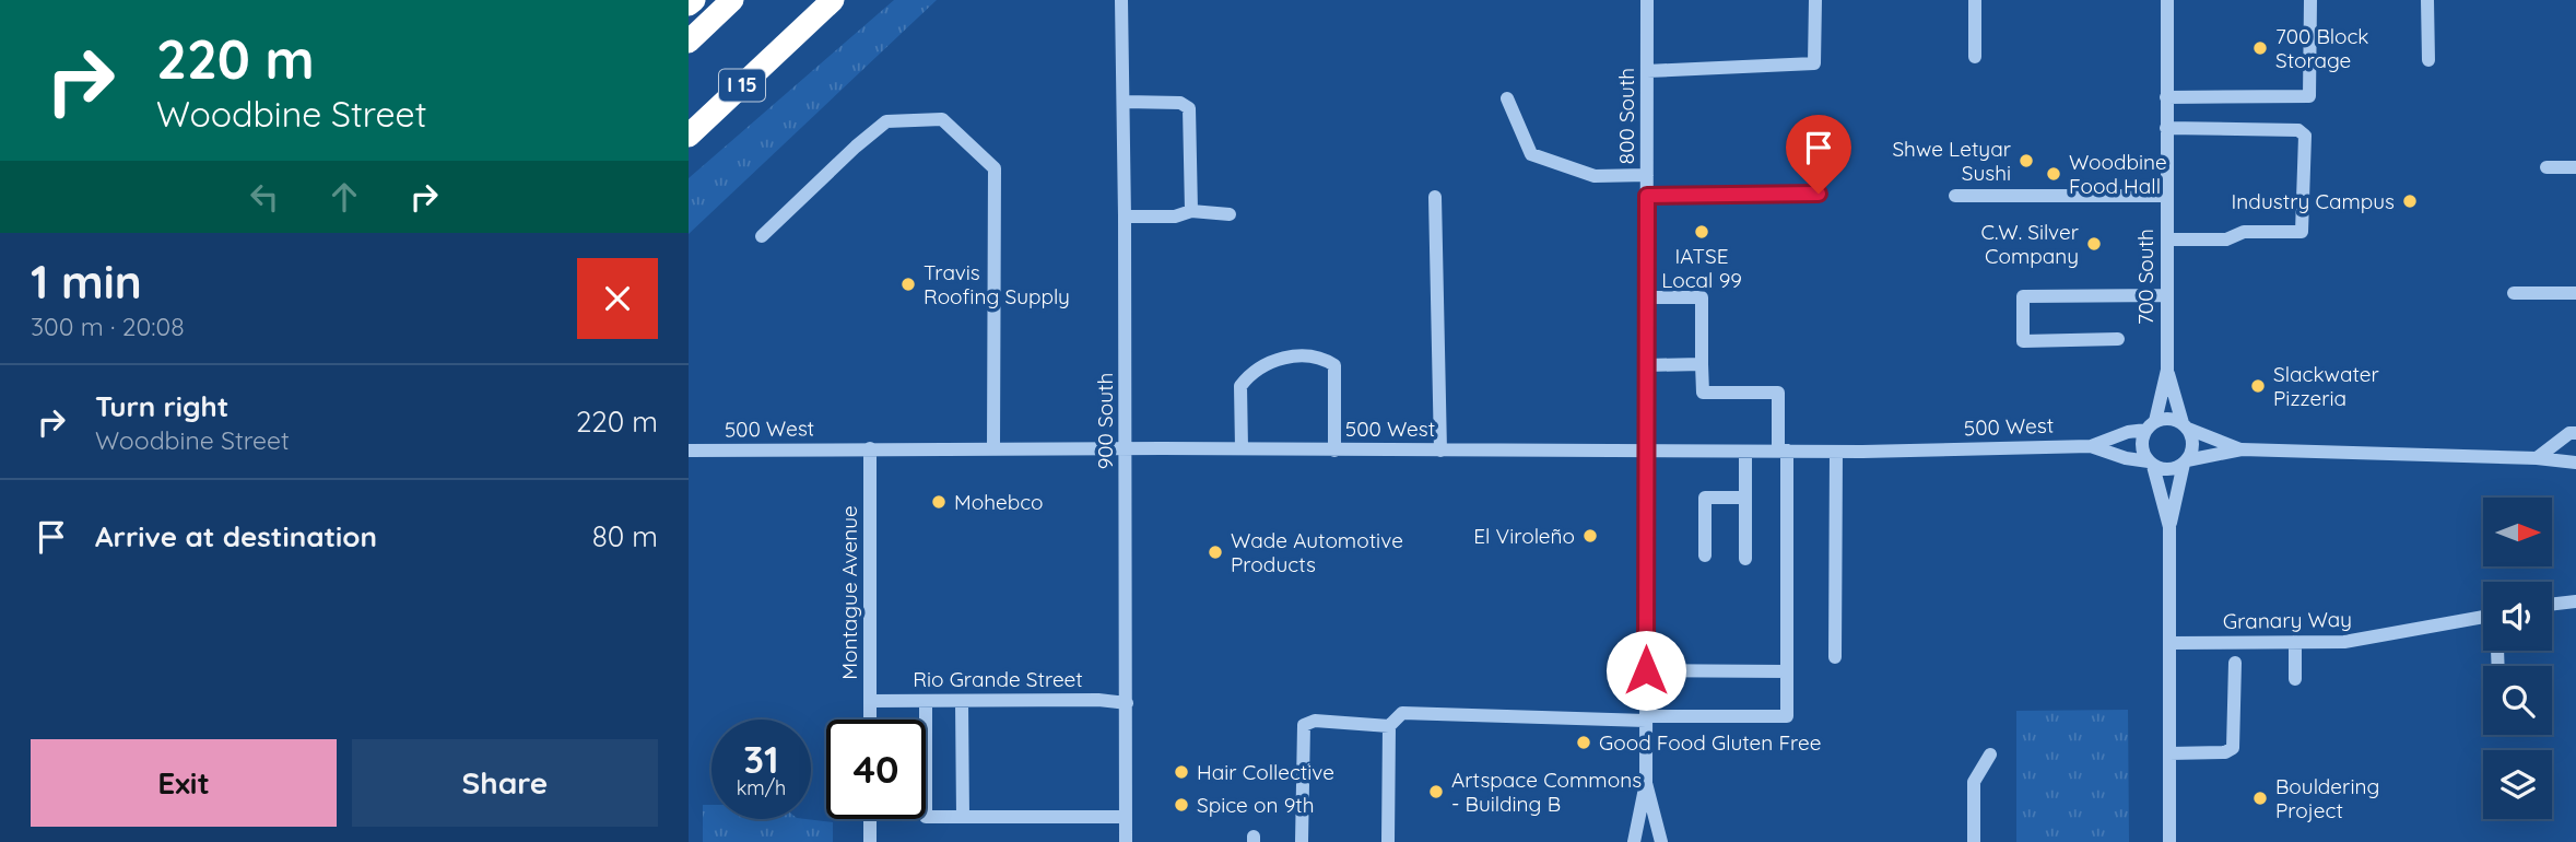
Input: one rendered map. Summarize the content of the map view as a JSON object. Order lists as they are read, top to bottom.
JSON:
{
  "streets": {
    "highway": ["I 15"],
    "street": [
      "800 South",
      "700 South",
      "900 South",
      "500 West",
      "Montague Avenue",
      "Granary Way",
      "Rio Grande Street"
    ]
  },
  "crossings": [
    ["800 South", "500 West"],
    ["700 South", "500 West"],
    ["900 South", "500 West"],
    ["900 South", "Rio Grande Street"],
    ["500 West", "Montague Avenue"],
    ["Montague Avenue", "Rio Grande Street"]
  ],
  "places": [
    "700 Block Storage",
    "Shwe Letyar Sushi",
    "Woodbine Food Hall",
    "Industry Campus",
    "IATSE Local 99",
    "C.W. Silver Company",
    "Travis Roofing Supply",
    "Slackwater Pizzeria",
    "Mohebco",
    "El Viroleño",
    "Wade Automotive Products",
    "Good Food Gluten Free",
    "Hair Collective",
    "Artspace Commons - Building B",
    "Bouldering Project",
    "Spice on 9th"
  ],
  "north": "right",
  "page": {
    "turn": ["220 m", "Woodbine Street"],
    "heading": ["1 min", "300 m · 20:08"],
    "list": [
      {
        "name": "Turn right",
        "note": "Woodbine Street",
        "value": "220 m"
      },
      {
        "name": "Arrive at destination",
        "value": "80 m"
      }
    ],
    "speed": "31 km/h",
    "limit": "40",
    "buttons": ["Exit", "Share"]
  }
}
